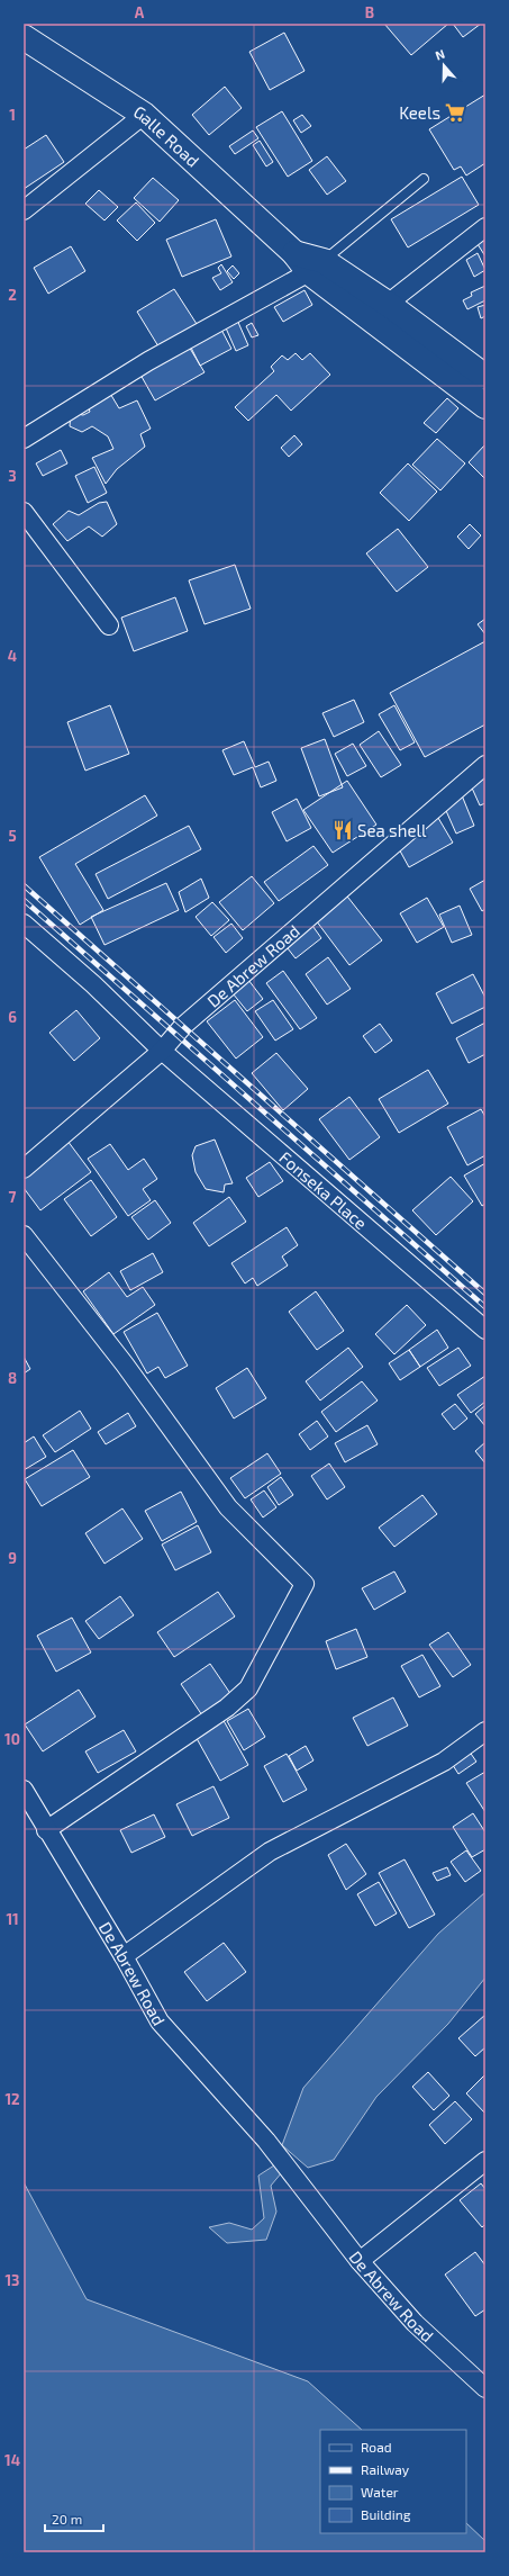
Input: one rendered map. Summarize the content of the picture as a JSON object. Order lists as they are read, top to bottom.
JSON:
{
  "streets": {
    "highway": ["Galle Road"],
    "street": ["De Abrew Road", "Fonseka Place"]
  },
  "crossings": [
    ["De Abrew Road", "Fonseka Place"]
  ],
  "places": {
    "supermarket": ["Keels"],
    "restaurant": ["Sea shell"]
  },
  "legend": [
    "Road",
    "Railway",
    "Water",
    "Building"
  ],
  "scale_bar": "20 m",
  "north": "top",
  "grid": {
    "columns": ["A", "B"],
    "rows": [
      "1",
      "2",
      "3",
      "4",
      "5",
      "6",
      "7",
      "8",
      "9",
      "10",
      "11",
      "12",
      "13",
      "14"
    ]
  }
}
